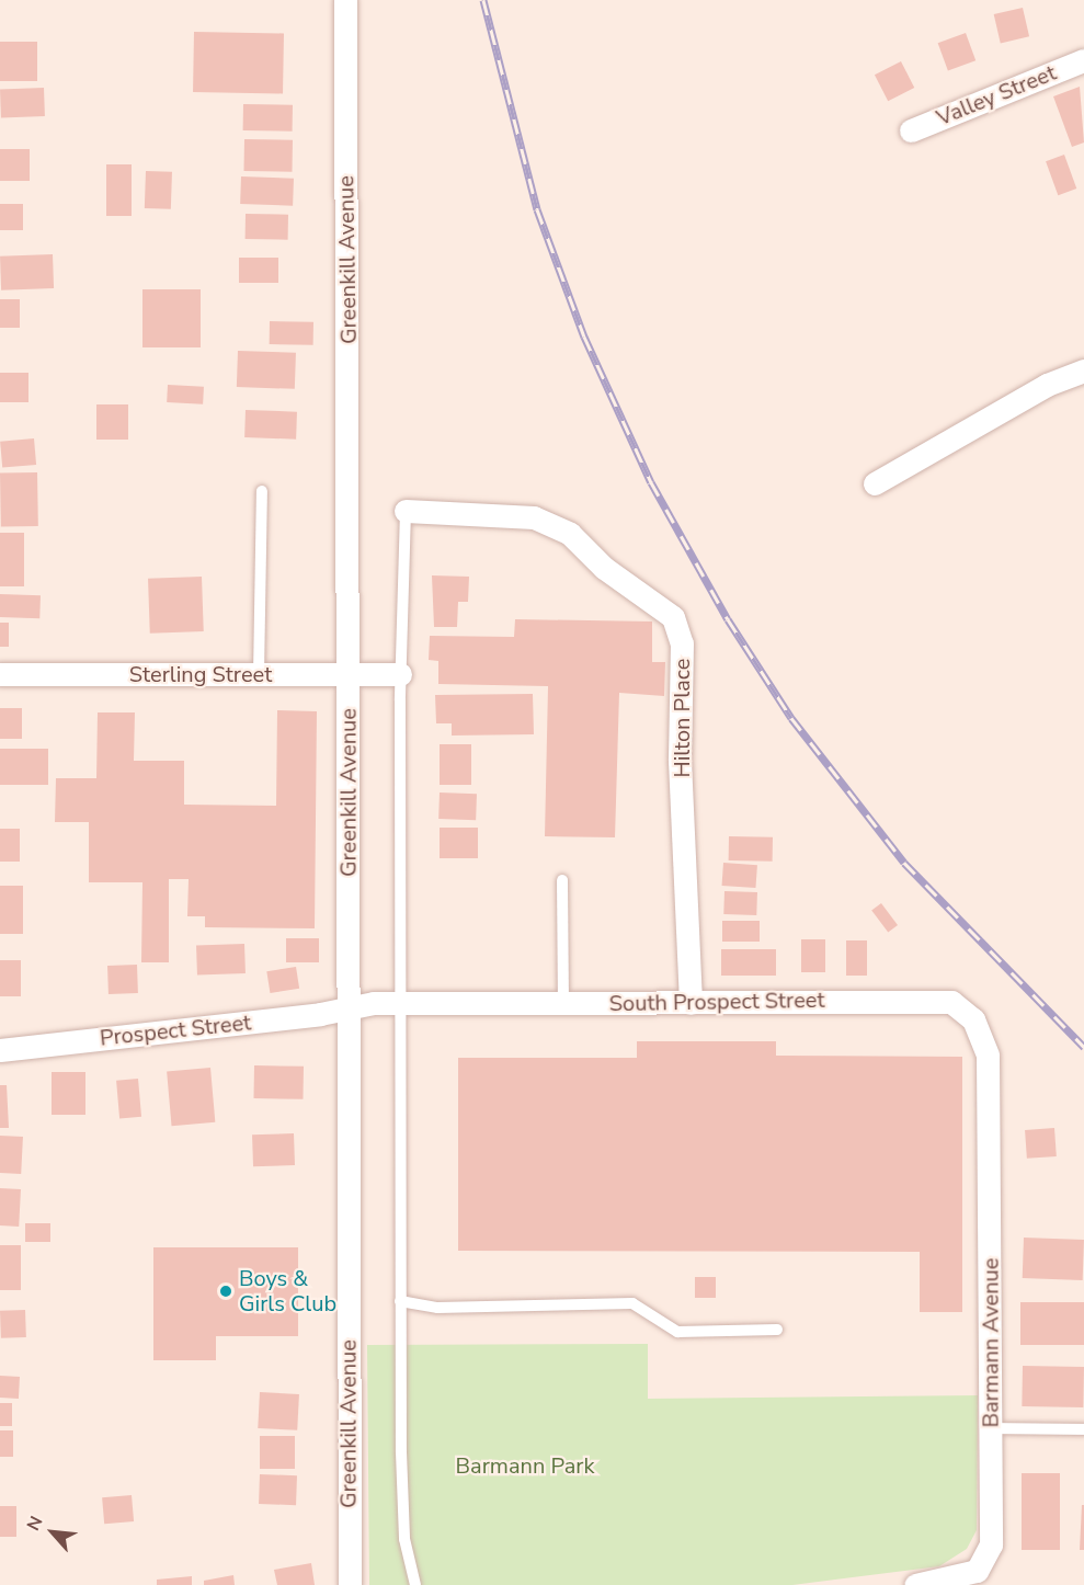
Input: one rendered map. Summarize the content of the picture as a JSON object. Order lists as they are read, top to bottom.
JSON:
{
  "streets": {
    "street": [
      "Valley Street",
      "Greenkill Avenue",
      "Sterling Street",
      "Hilton Place",
      "South Prospect Street",
      "Prospect Street",
      "Barmann Avenue"
    ]
  },
  "crossings": [
    ["Greenkill Avenue", "Sterling Street"],
    ["Greenkill Avenue", "South Prospect Street"],
    ["Greenkill Avenue", "Prospect Street"],
    ["Hilton Place", "South Prospect Street"],
    ["South Prospect Street", "Prospect Street"],
    ["South Prospect Street", "Barmann Avenue"]
  ],
  "parks": ["Barmann Park"],
  "places": ["Boys & Girls Club"],
  "north": "top left"
}
